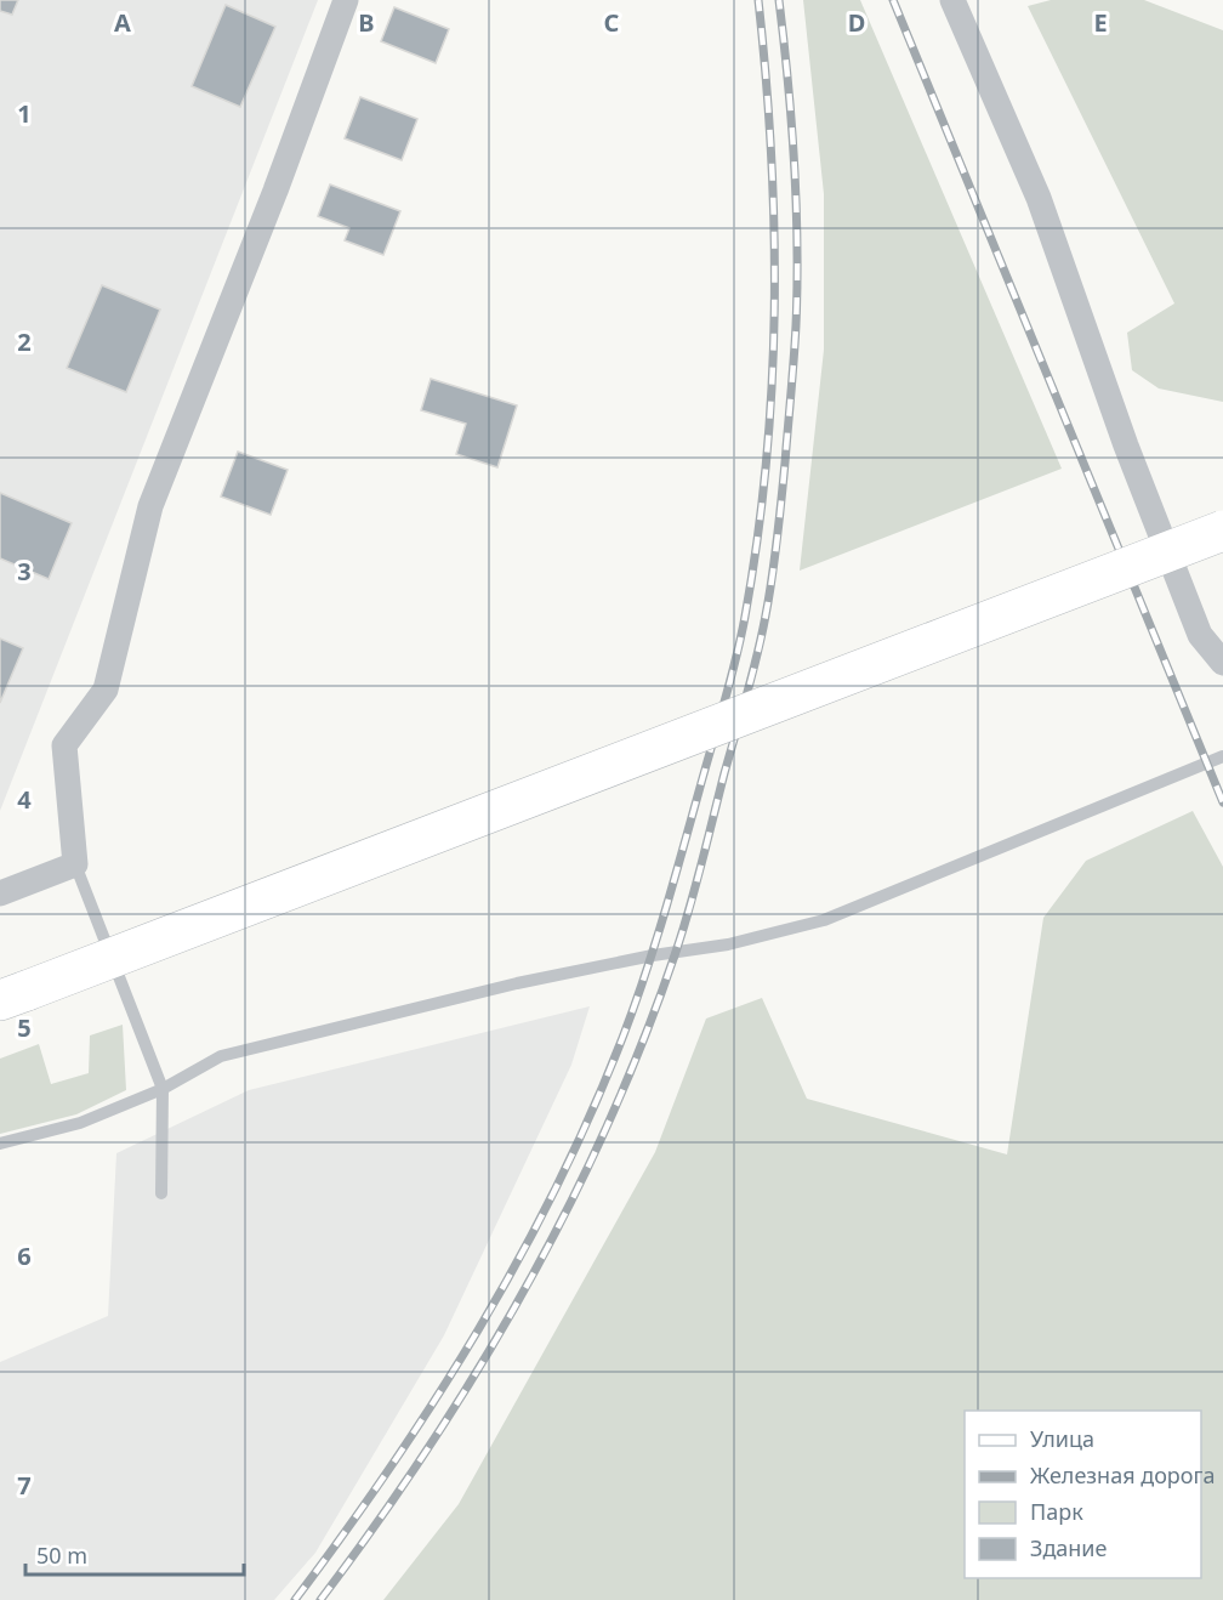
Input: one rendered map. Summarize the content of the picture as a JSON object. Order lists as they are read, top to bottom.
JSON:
{
  "legend": [
    "Улица",
    "Железная дорога",
    "Парк",
    "Здание"
  ],
  "scale_bar": "50 m",
  "grid": {
    "columns": [
      "A",
      "B",
      "C",
      "D",
      "E"
    ],
    "rows": [
      "1",
      "2",
      "3",
      "4",
      "5",
      "6",
      "7"
    ]
  }
}
